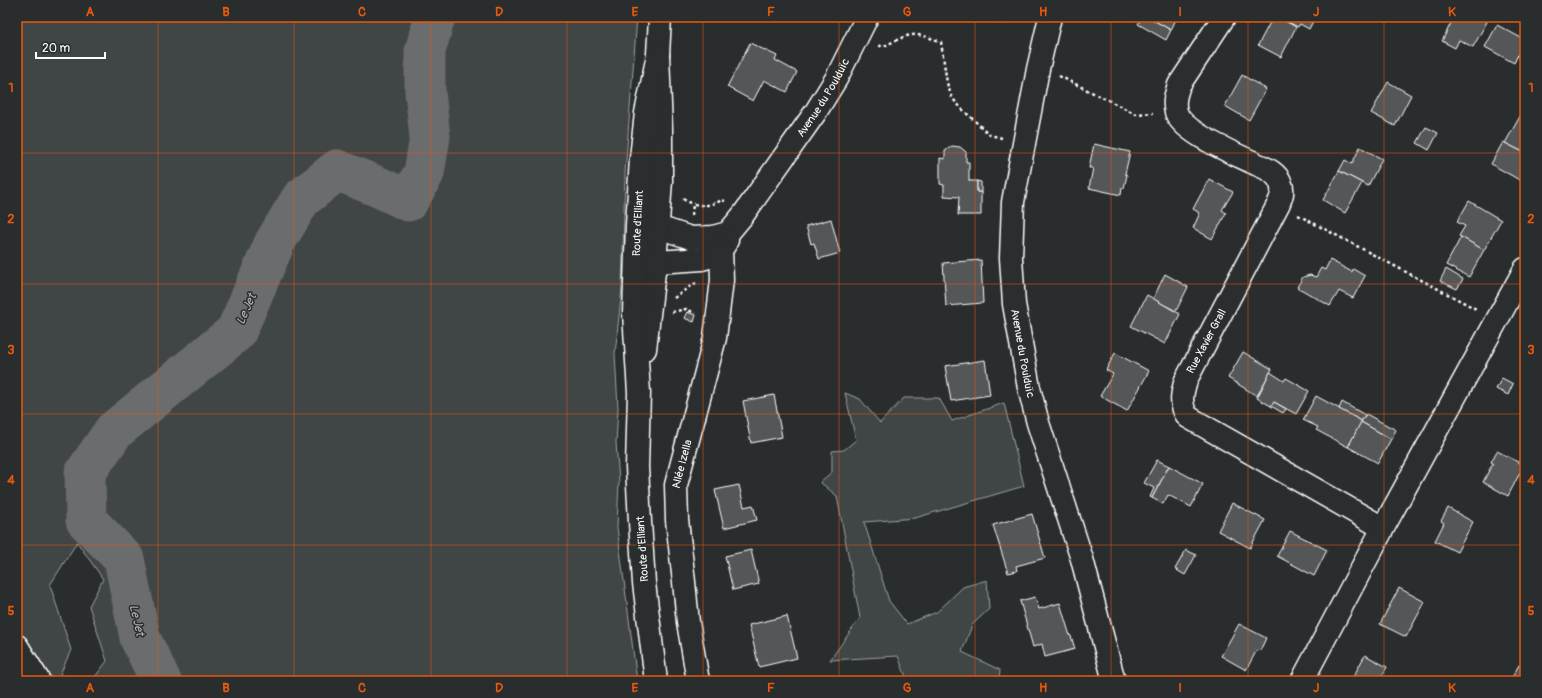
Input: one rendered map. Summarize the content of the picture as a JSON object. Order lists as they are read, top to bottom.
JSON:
{
  "streets": {
    "street": [
      "Avenue du Poulduïc",
      "Route d'Elliant",
      "Rue Xavier Grall",
      "Allée Izella"
    ]
  },
  "crossings": [
    ["Avenue du Poulduïc", "Allée Izella"]
  ],
  "water": ["Le Jet"],
  "scale_bar": "20 m",
  "grid": {
    "columns": [
      "A",
      "B",
      "C",
      "D",
      "E",
      "F",
      "G",
      "H",
      "I",
      "J",
      "K"
    ],
    "rows": [
      "1",
      "2",
      "3",
      "4",
      "5"
    ]
  }
}
